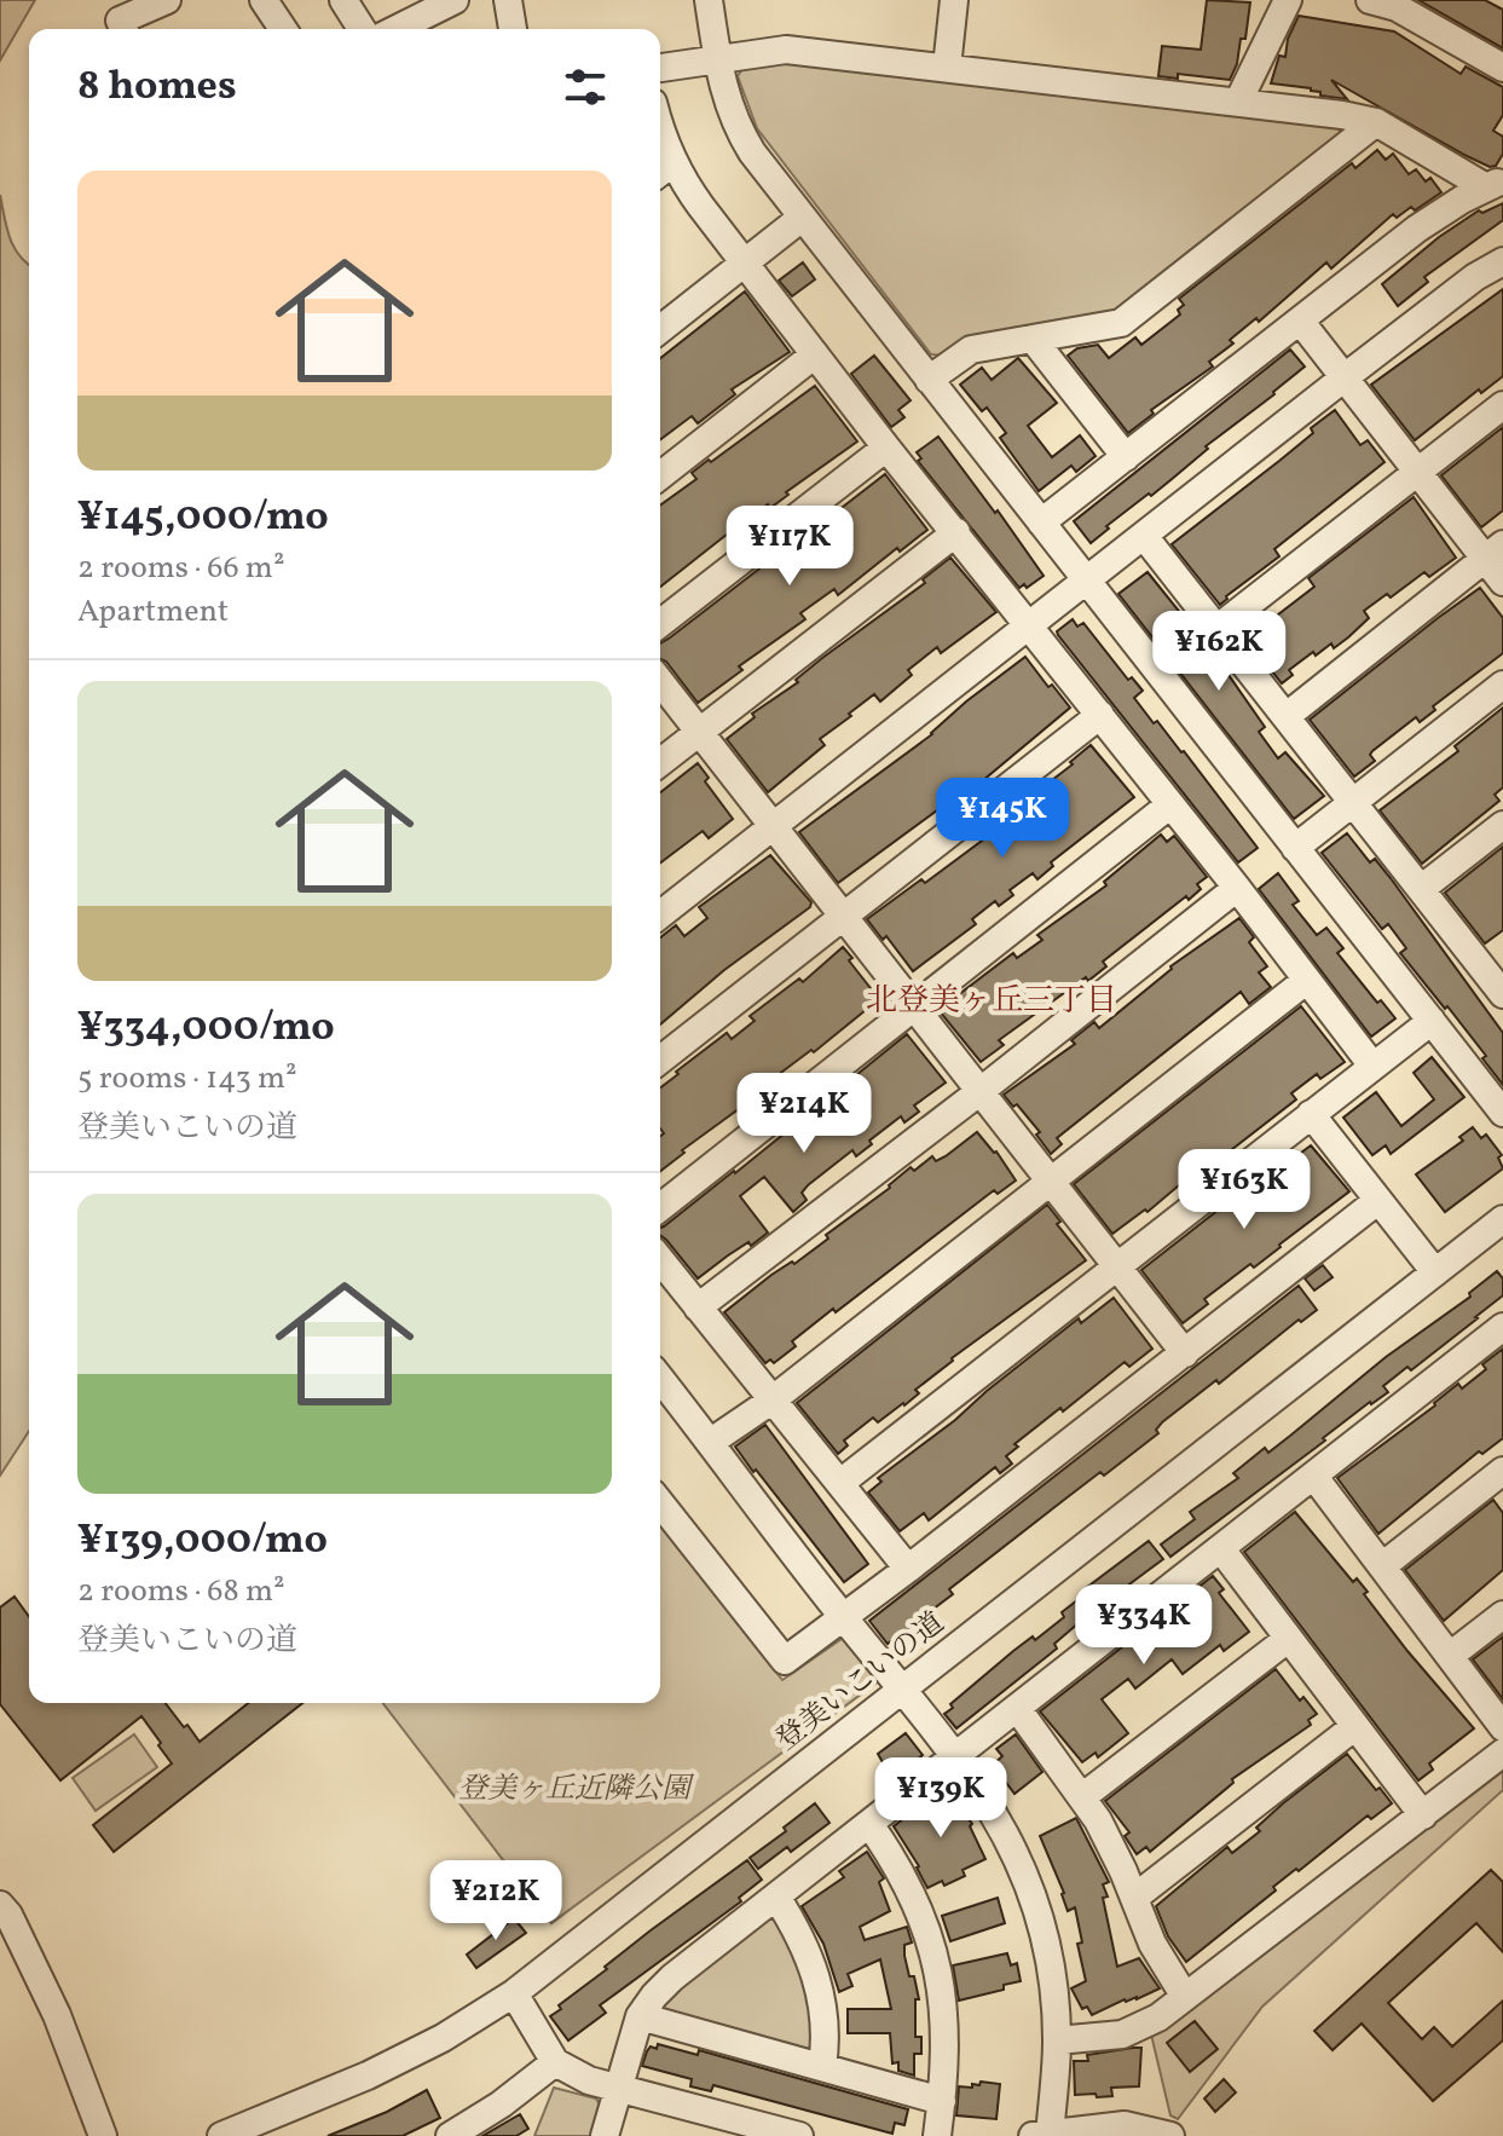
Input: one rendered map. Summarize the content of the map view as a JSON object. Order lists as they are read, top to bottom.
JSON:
{
  "streets": {
    "street": ["登美いこいの道"]
  },
  "districts": ["北登美ヶ丘三丁目"],
  "parks": ["登美ヶ丘近隣公園"],
  "page": {
    "heading": "8 homes",
    "list": [
      {
        "name": "¥145,000/mo",
        "note": "2 rooms · 66 m² · Apartment"
      },
      {
        "name": "¥334,000/mo",
        "note": "5 rooms · 143 m² · 登美いこいの道"
      },
      {
        "name": "¥139,000/mo",
        "note": "2 rooms · 68 m² · 登美いこいの道"
      }
    ],
    "price": [
      "¥117K",
      "¥162K",
      "¥145K",
      "¥214K",
      "¥163K",
      "¥334K",
      "¥139K",
      "¥212K"
    ]
  }
}
